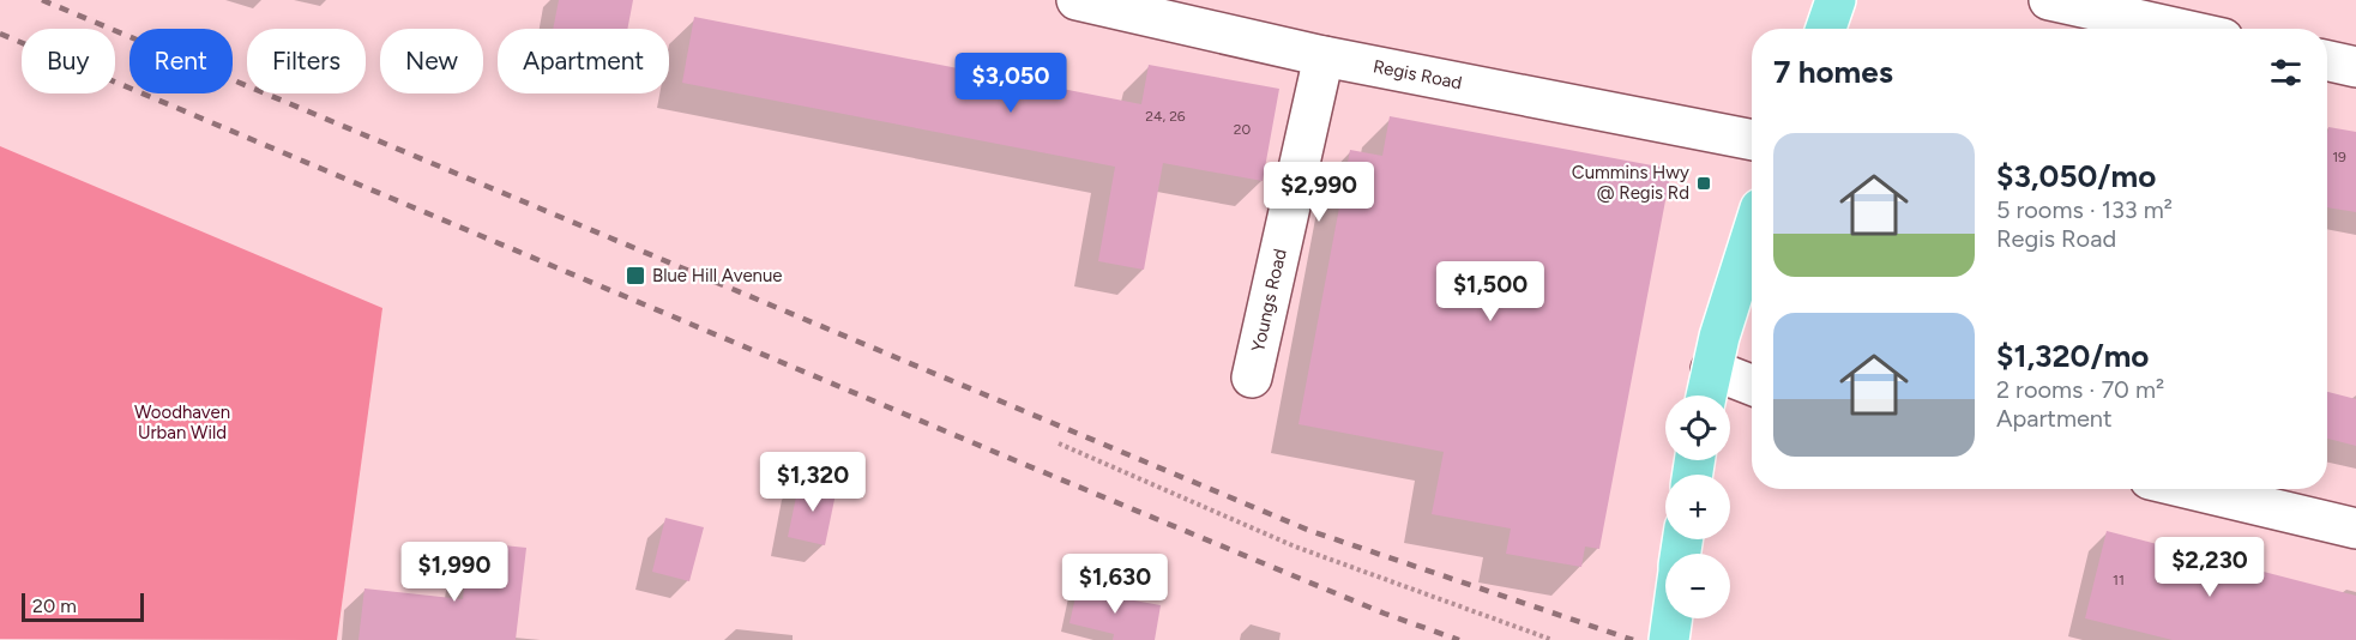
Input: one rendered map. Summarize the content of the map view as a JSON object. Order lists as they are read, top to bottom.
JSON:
{
  "streets": {
    "street": ["Regis Road", "Youngs Road"]
  },
  "crossings": [
    ["Regis Road", "Youngs Road"]
  ],
  "parks": ["Woodhaven Urban Wild"],
  "places": {
    "transit": ["Cummins Hwy @ Regis Rd", "Blue Hill Avenue"]
  },
  "house_numbers": [
    "24, 26",
    "20",
    "19",
    "11"
  ],
  "scale_bar": "20 m",
  "page": {
    "chip": [
      "Buy",
      "Rent",
      "Filters",
      "New",
      "Apartment"
    ],
    "heading": "7 homes",
    "price": [
      "$3,050",
      "$2,990",
      "$1,500",
      "$1,320",
      "$2,230",
      "$1,990",
      "$1,630"
    ],
    "list": [
      {
        "name": "$3,050/mo",
        "note": "5 rooms · 133 m² · Regis Road"
      },
      {
        "name": "$1,320/mo",
        "note": "2 rooms · 70 m² · Apartment"
      }
    ],
    "map_buttons": ["+", "−"],
    "scale": "20 m"
  }
}
